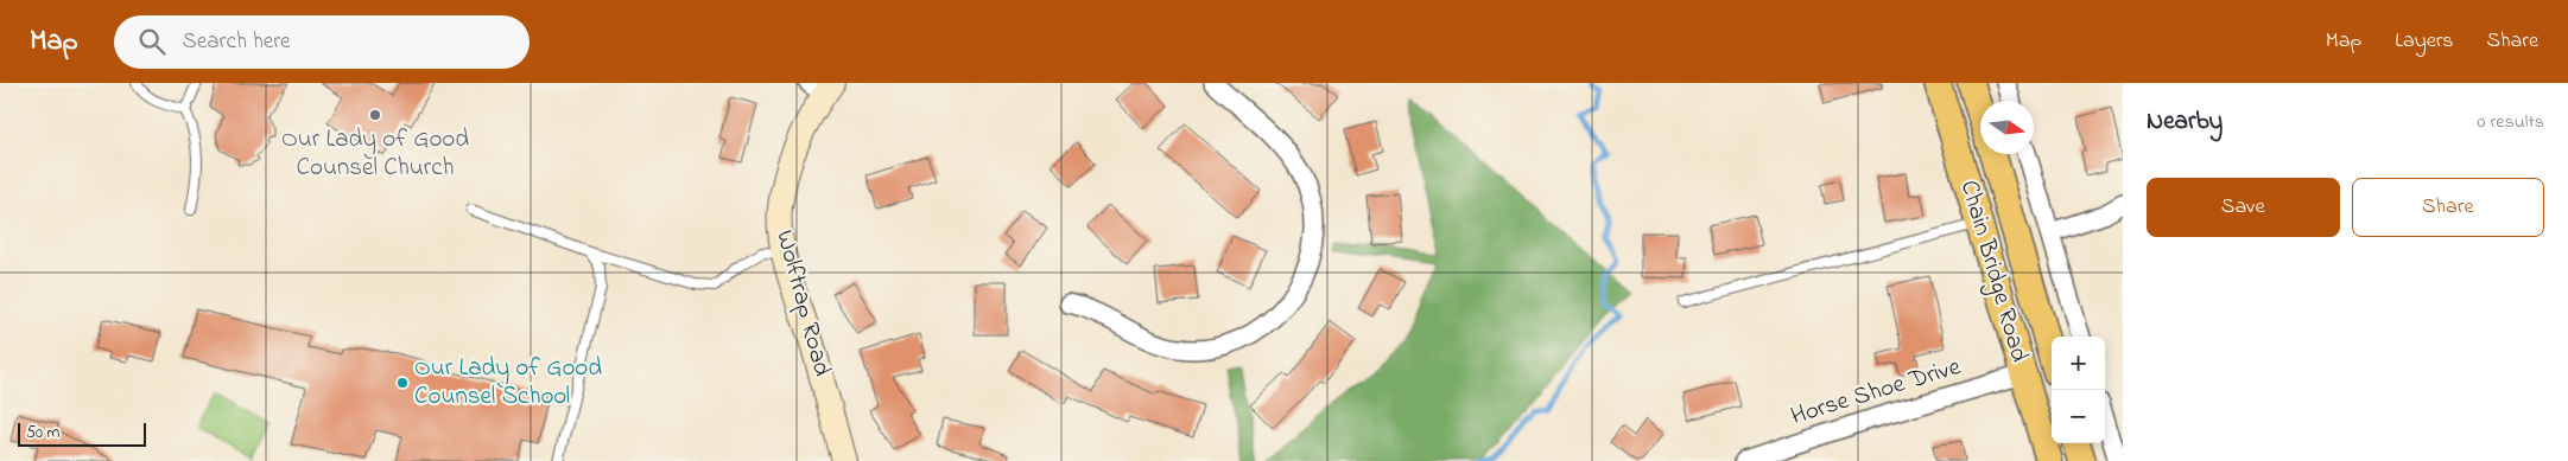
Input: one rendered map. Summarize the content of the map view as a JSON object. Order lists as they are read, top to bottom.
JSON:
{
  "streets": {
    "main road": ["Chain Bridge Road"],
    "street": ["Wolftrap Road", "Horse Shoe Drive"]
  },
  "crossings": [
    ["Chain Bridge Road", "Horse Shoe Drive"]
  ],
  "places": ["Our Lady of Good Counsel Church", "Our Lady of Good Counsel School"],
  "scale_bar": "50 m",
  "north": "right",
  "page": {
    "header": "Map",
    "search": "Search here",
    "nav": ["Map", "Layers", "Share"],
    "heading": ["Nearby", "0 results"],
    "buttons": ["Save", "Share"],
    "map_buttons": ["+", "−"],
    "scale": "50 m"
  }
}
